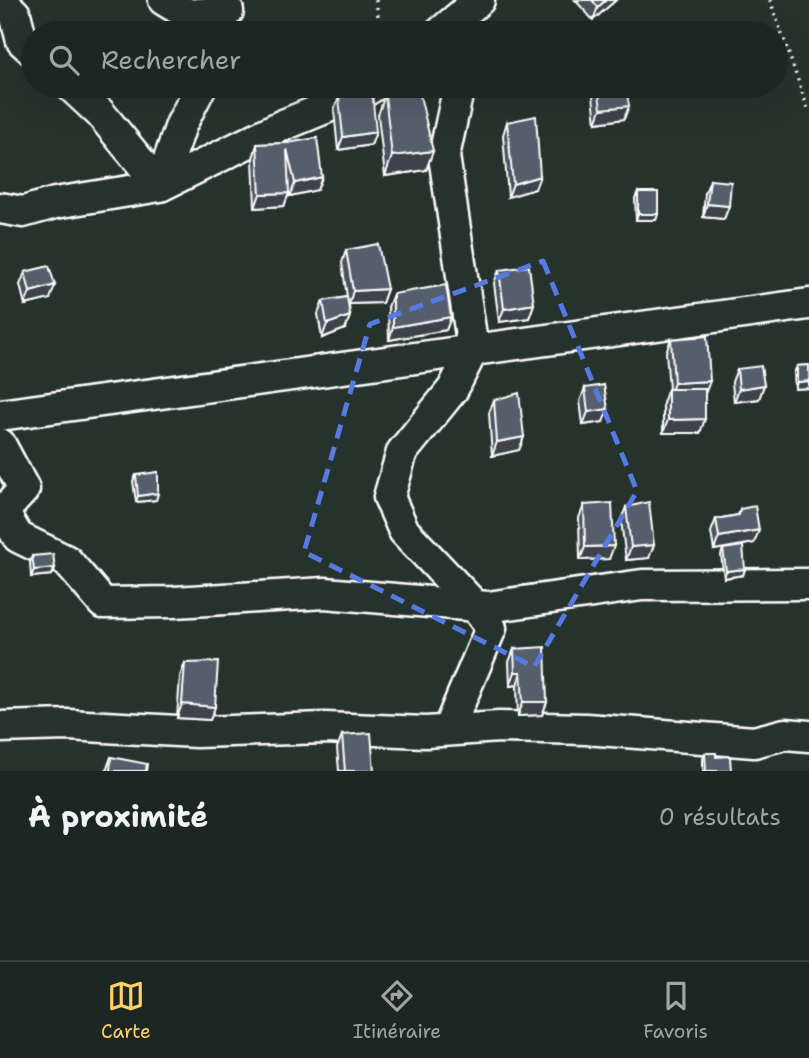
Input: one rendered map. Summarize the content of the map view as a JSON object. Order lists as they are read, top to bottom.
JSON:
{
  "page": {
    "search": "Rechercher",
    "heading": ["À proximité", "0 résultats"],
    "nav": ["Carte", "Itinéraire", "Favoris"]
  }
}
